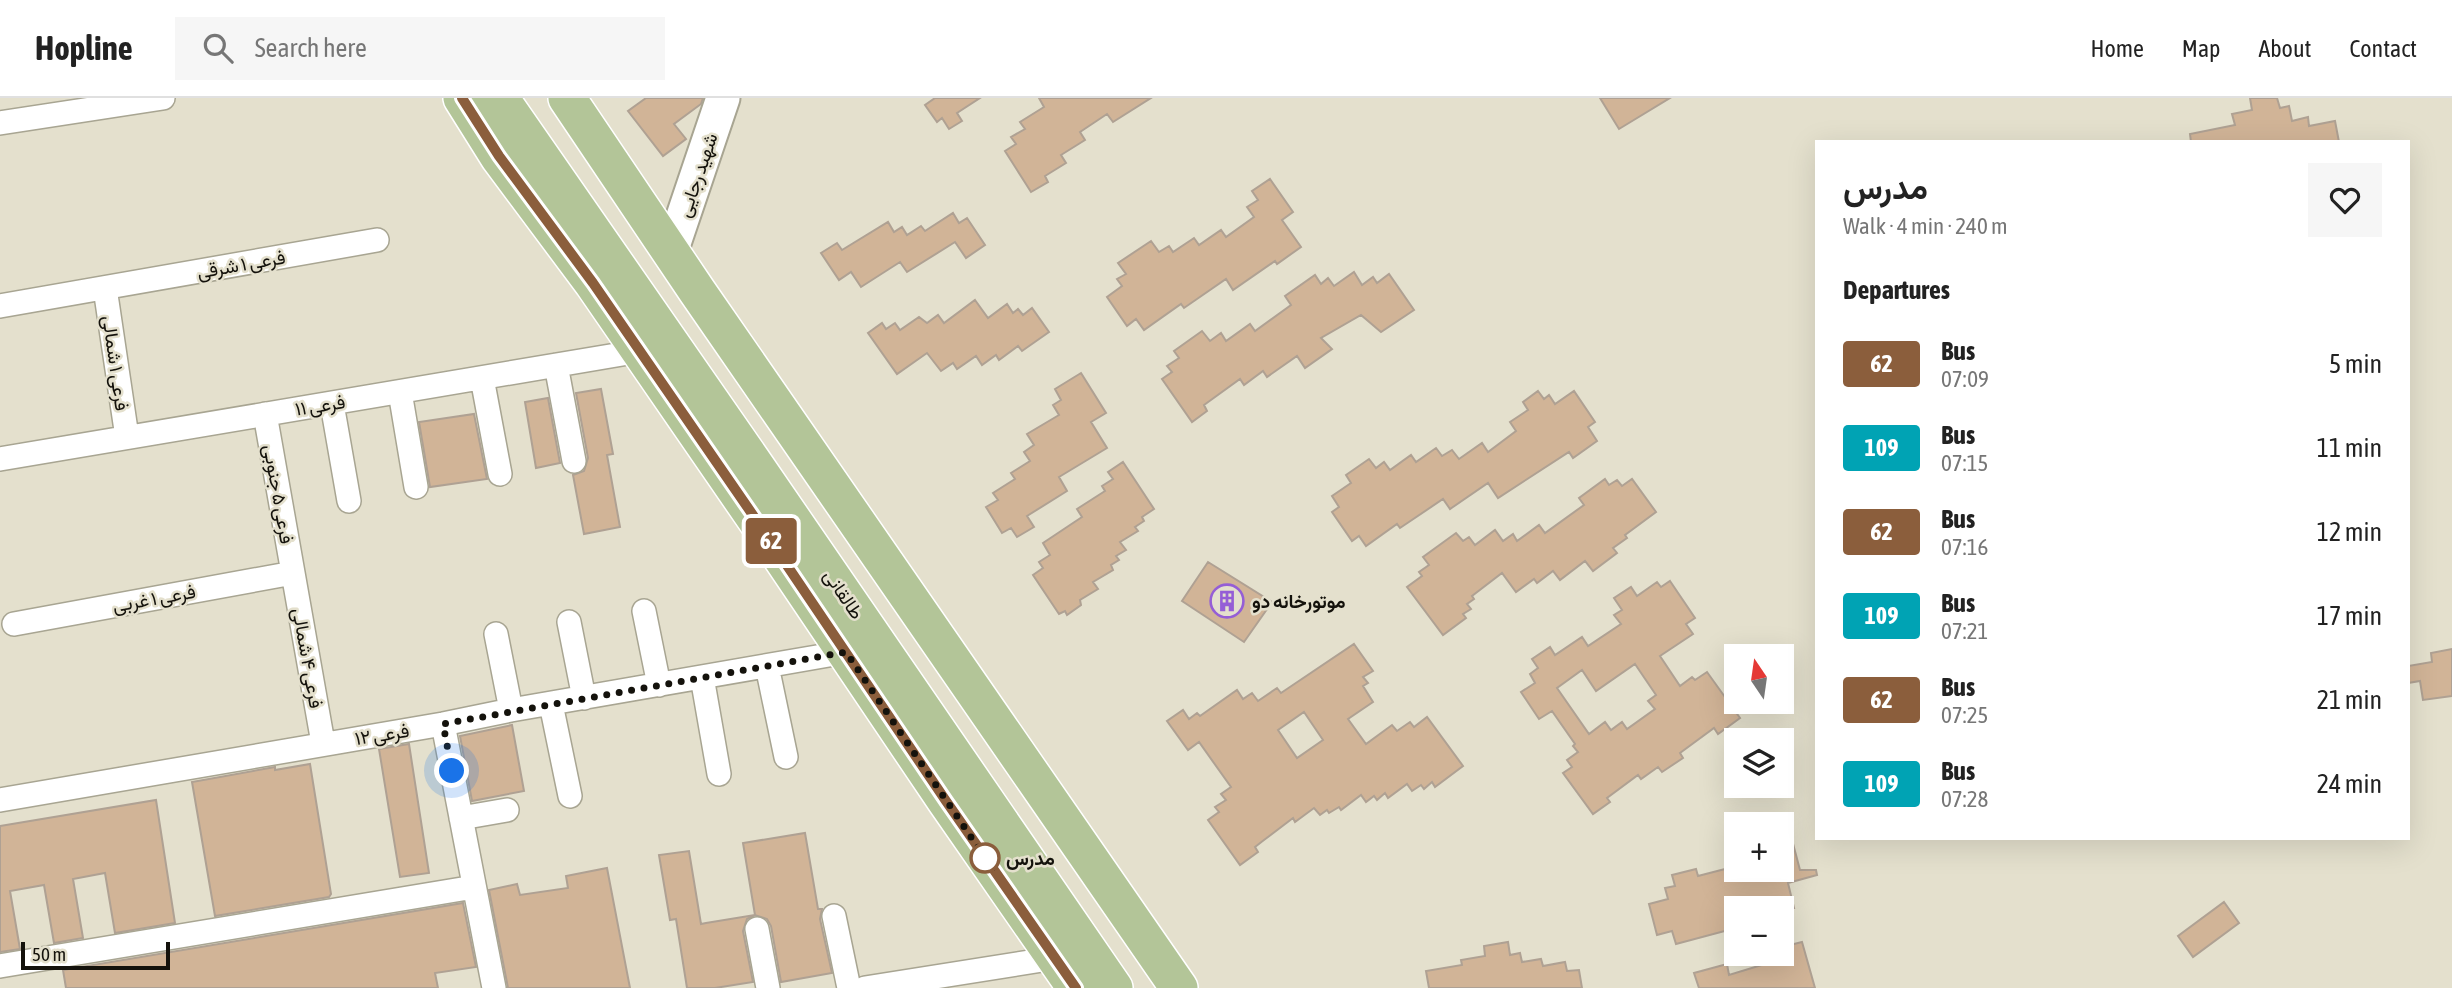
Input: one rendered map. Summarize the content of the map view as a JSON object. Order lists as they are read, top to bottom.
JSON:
{
  "streets": {
    "main road": ["طالقانی"],
    "street": [
      "شهید رجایی",
      "فرعی ۱ شرقی",
      "فرعی ۱ شمالی",
      "فرعی ۱۱",
      "فرعی ۵ جنوبی",
      "فرعی ۱ غربی",
      "فرعی ۴ شمالی",
      "فرعی ۱۲"
    ]
  },
  "crossings": [
    ["فرعی ۱ شرقی", "فرعی ۱ شمالی"],
    ["فرعی ۱ شمالی", "فرعی ۱۱"],
    ["فرعی ۱۱", "فرعی ۵ جنوبی"],
    ["فرعی ۵ جنوبی", "فرعی ۱ غربی"],
    ["فرعی ۵ جنوبی", "فرعی ۴ شمالی"],
    ["فرعی ۱ غربی", "فرعی ۴ شمالی"],
    ["فرعی ۴ شمالی", "فرعی ۱۲"]
  ],
  "places": {
    "building": ["موتورخانه دو"],
    "other": ["مدرس"]
  },
  "lines": ["bus line 62"],
  "scale_bar": "50 m",
  "north": "top",
  "page": {
    "header": "Hopline",
    "search": "Search here",
    "nav": [
      "Home",
      "Map",
      "About",
      "Contact"
    ],
    "on_map": "62",
    "heading": [
      ["مدرس", "Walk · 4 min · 240 m"],
      "Departures"
    ],
    "list": [
      {
        "mark": "62",
        "name": "Bus",
        "note": "07:09",
        "value": "5 min"
      },
      {
        "mark": "109",
        "name": "Bus",
        "note": "07:15",
        "value": "11 min"
      },
      {
        "mark": "62",
        "name": "Bus",
        "note": "07:16",
        "value": "12 min"
      },
      {
        "mark": "109",
        "name": "Bus",
        "note": "07:21",
        "value": "17 min"
      },
      {
        "mark": "62",
        "name": "Bus",
        "note": "07:25",
        "value": "21 min"
      },
      {
        "mark": "109",
        "name": "Bus",
        "note": "07:28",
        "value": "24 min"
      }
    ],
    "map_buttons": ["+", "−"],
    "scale": "50 m"
  }
}
